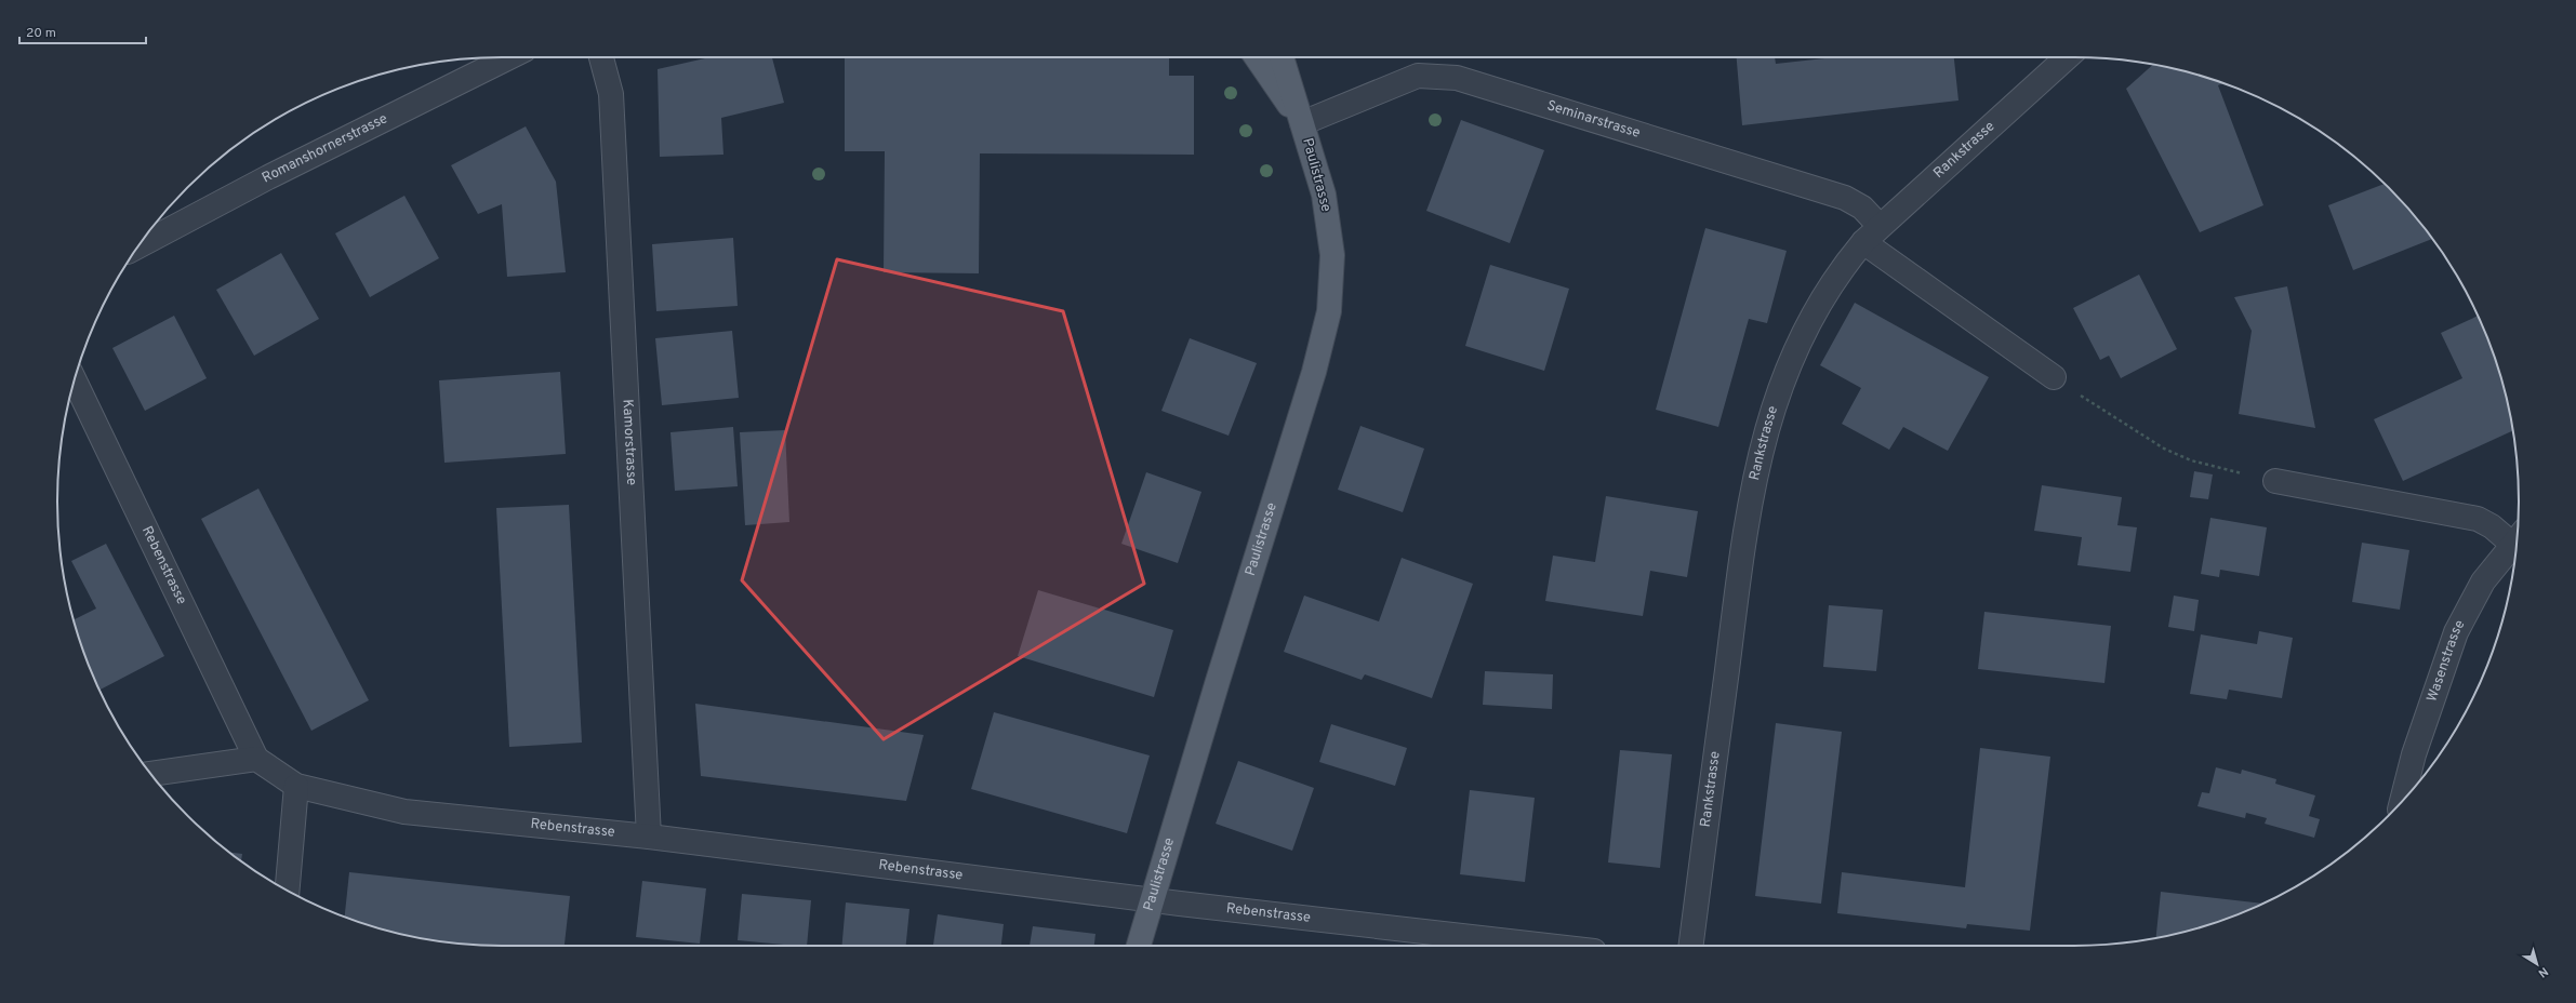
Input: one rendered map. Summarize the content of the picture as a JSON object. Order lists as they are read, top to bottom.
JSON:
{
  "streets": {
    "main road": ["Paulistrasse"],
    "street": [
      "Seminarstrasse",
      "Romanshornerstrasse",
      "Rankstrasse",
      "Kamorstrasse",
      "Rebenstrasse",
      "Wasenstrasse"
    ]
  },
  "crossings": [
    ["Seminarstrasse", "Rankstrasse"],
    ["Seminarstrasse", "Paulistrasse"],
    ["Paulistrasse", "Rebenstrasse"],
    ["Kamorstrasse", "Rebenstrasse"]
  ],
  "scale_bar": "20 m",
  "north": "bottom right"
}
